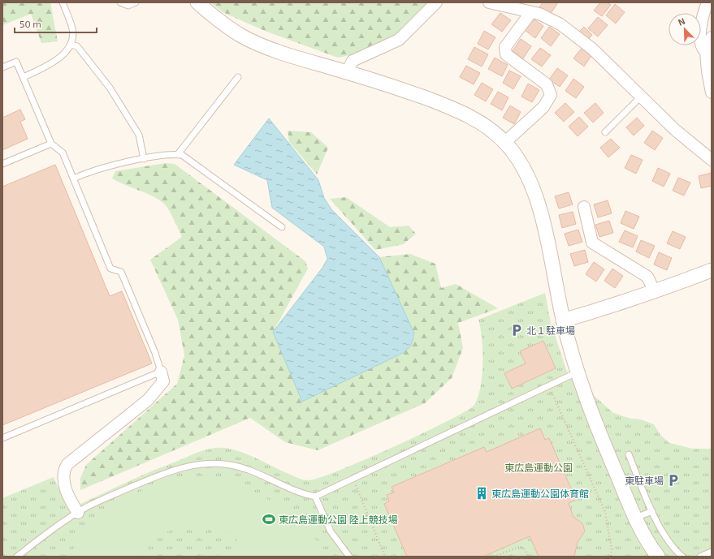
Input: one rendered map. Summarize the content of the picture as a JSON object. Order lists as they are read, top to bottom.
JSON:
{
  "parks": ["東広島運動公園"],
  "places": {
    "parking": ["北１駐車場", "東駐車場"],
    "building": ["東広島運動公園体育館"],
    "sports": ["東広島運動公園 陸上競技場"]
  },
  "scale_bar": "50 m",
  "north": "top left"
}
